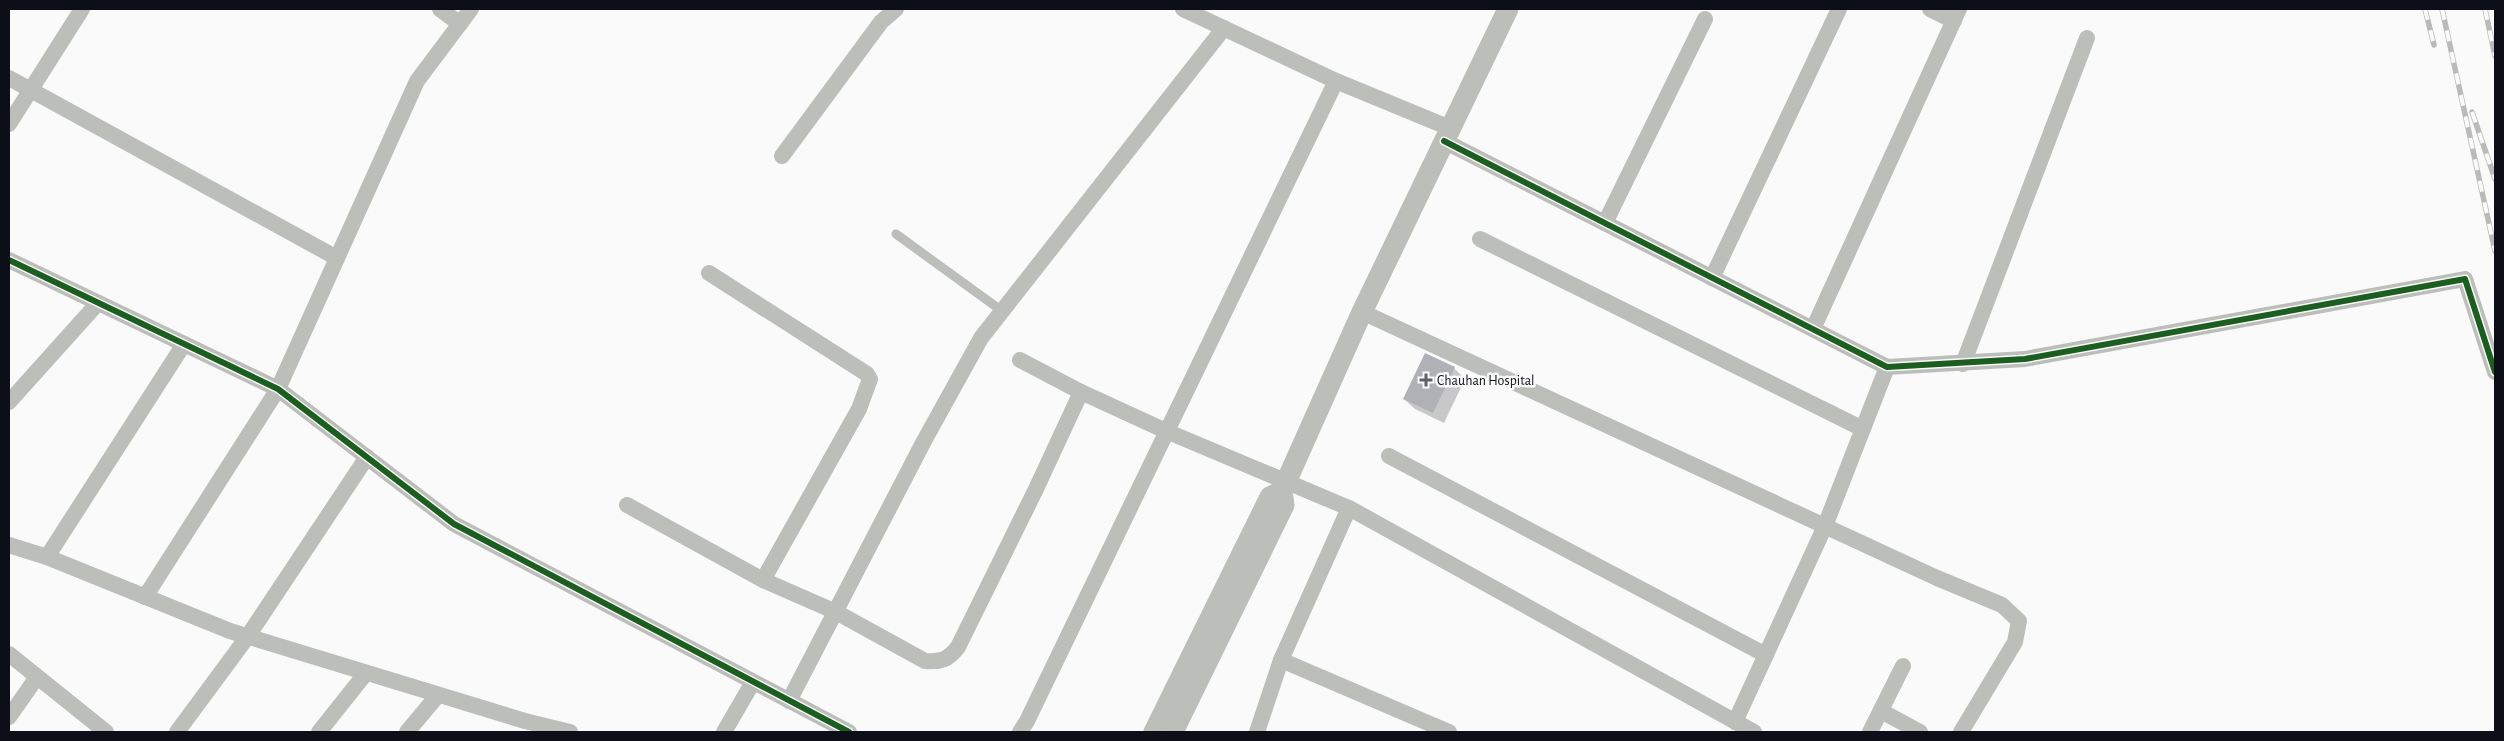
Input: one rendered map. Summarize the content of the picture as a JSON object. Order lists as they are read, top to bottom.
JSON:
{
  "places": {
    "health": ["Chauhan Hospital"]
  }
}
